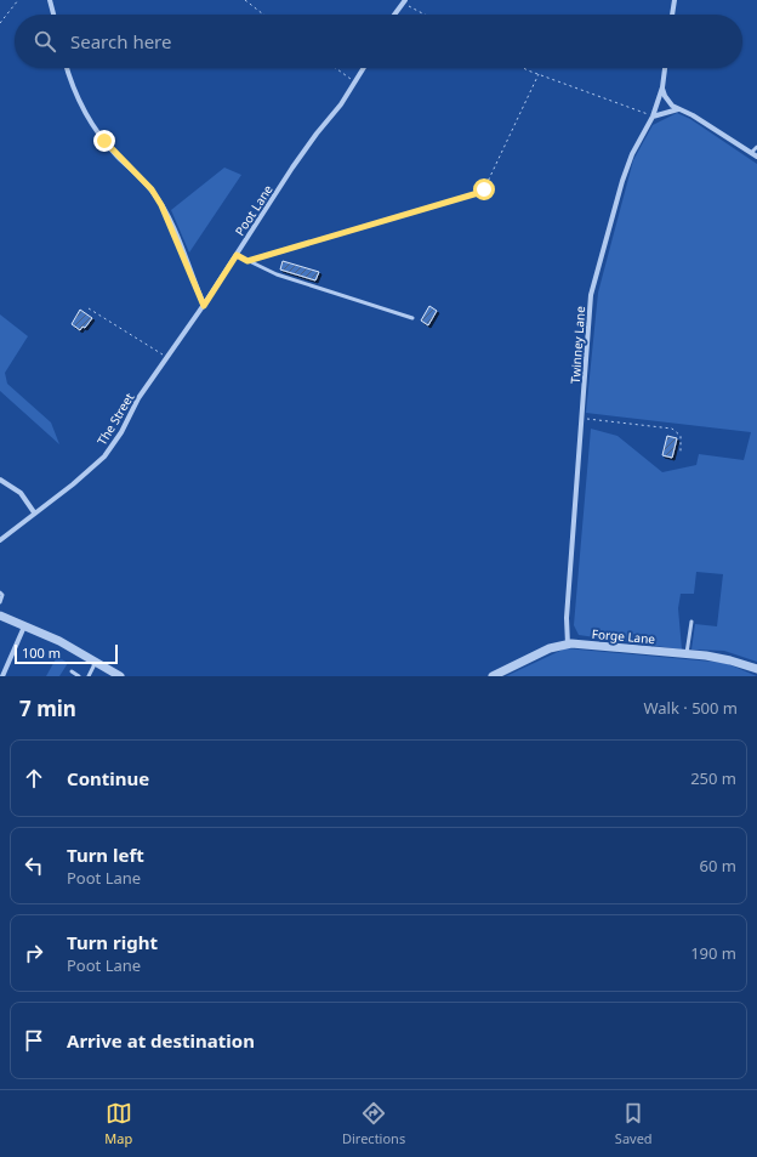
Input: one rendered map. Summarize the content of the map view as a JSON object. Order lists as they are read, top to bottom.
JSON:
{
  "streets": {
    "street": [
      "Poot Lane",
      "Twinney Lane",
      "The Street",
      "Forge Lane"
    ]
  },
  "crossings": [
    ["Poot Lane", "The Street"],
    ["Twinney Lane", "Forge Lane"]
  ],
  "scale_bar": "100 m",
  "page": {
    "search": "Search here",
    "scale": "100 m",
    "heading": ["7 min", "Walk · 500 m"],
    "list": [
      ["Continue", "250 m"],
      ["Turn left", "Poot Lane", "60 m"],
      ["Turn right", "Poot Lane", "190 m"],
      "Arrive at destination"
    ],
    "nav": ["Map", "Directions", "Saved"]
  }
}
